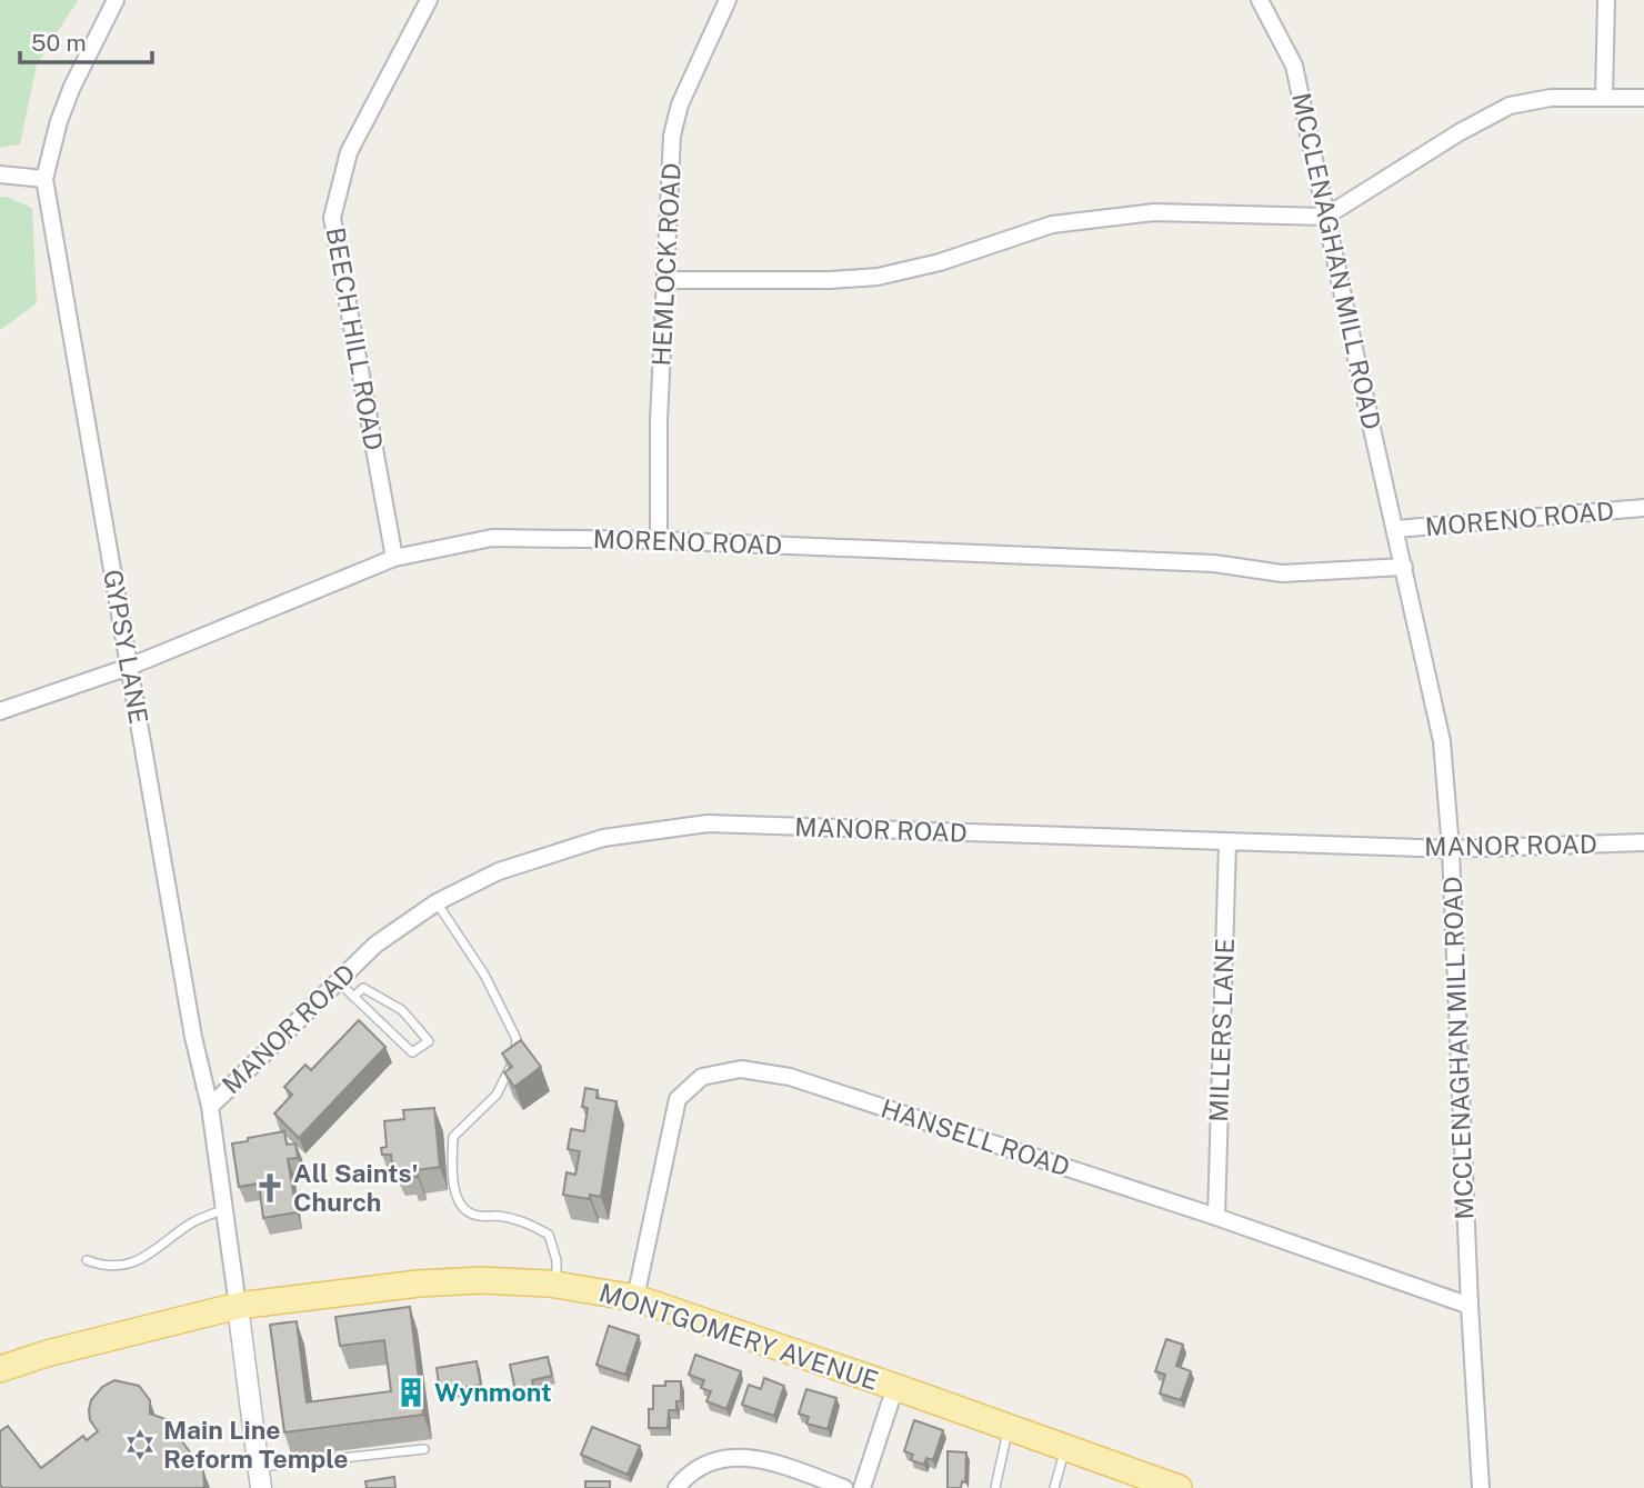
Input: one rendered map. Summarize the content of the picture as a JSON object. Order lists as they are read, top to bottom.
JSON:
{
  "streets": {
    "main road": ["MONTGOMERY AVENUE"],
    "street": [
      "MCCLENAGHAN MILL ROAD",
      "HEMLOCK ROAD",
      "BEECH HILL ROAD",
      "MORENO ROAD",
      "GYPSY LANE",
      "MANOR ROAD",
      "MILLERS LANE",
      "HANSELL ROAD"
    ]
  },
  "crossings": [
    ["MCCLENAGHAN MILL ROAD", "MORENO ROAD"],
    ["MCCLENAGHAN MILL ROAD", "MANOR ROAD"],
    ["MCCLENAGHAN MILL ROAD", "HANSELL ROAD"],
    ["HEMLOCK ROAD", "MORENO ROAD"],
    ["BEECH HILL ROAD", "MORENO ROAD"],
    ["MORENO ROAD", "GYPSY LANE"],
    ["GYPSY LANE", "MANOR ROAD"],
    ["GYPSY LANE", "MONTGOMERY AVENUE"],
    ["MANOR ROAD", "MILLERS LANE"],
    ["MILLERS LANE", "HANSELL ROAD"],
    ["HANSELL ROAD", "MONTGOMERY AVENUE"]
  ],
  "places": {
    "church": ["All Saints' Church"],
    "building": ["Wynmont"],
    "synagogue": ["Main Line Reform Temple"]
  },
  "scale_bar": "50 m"
}
